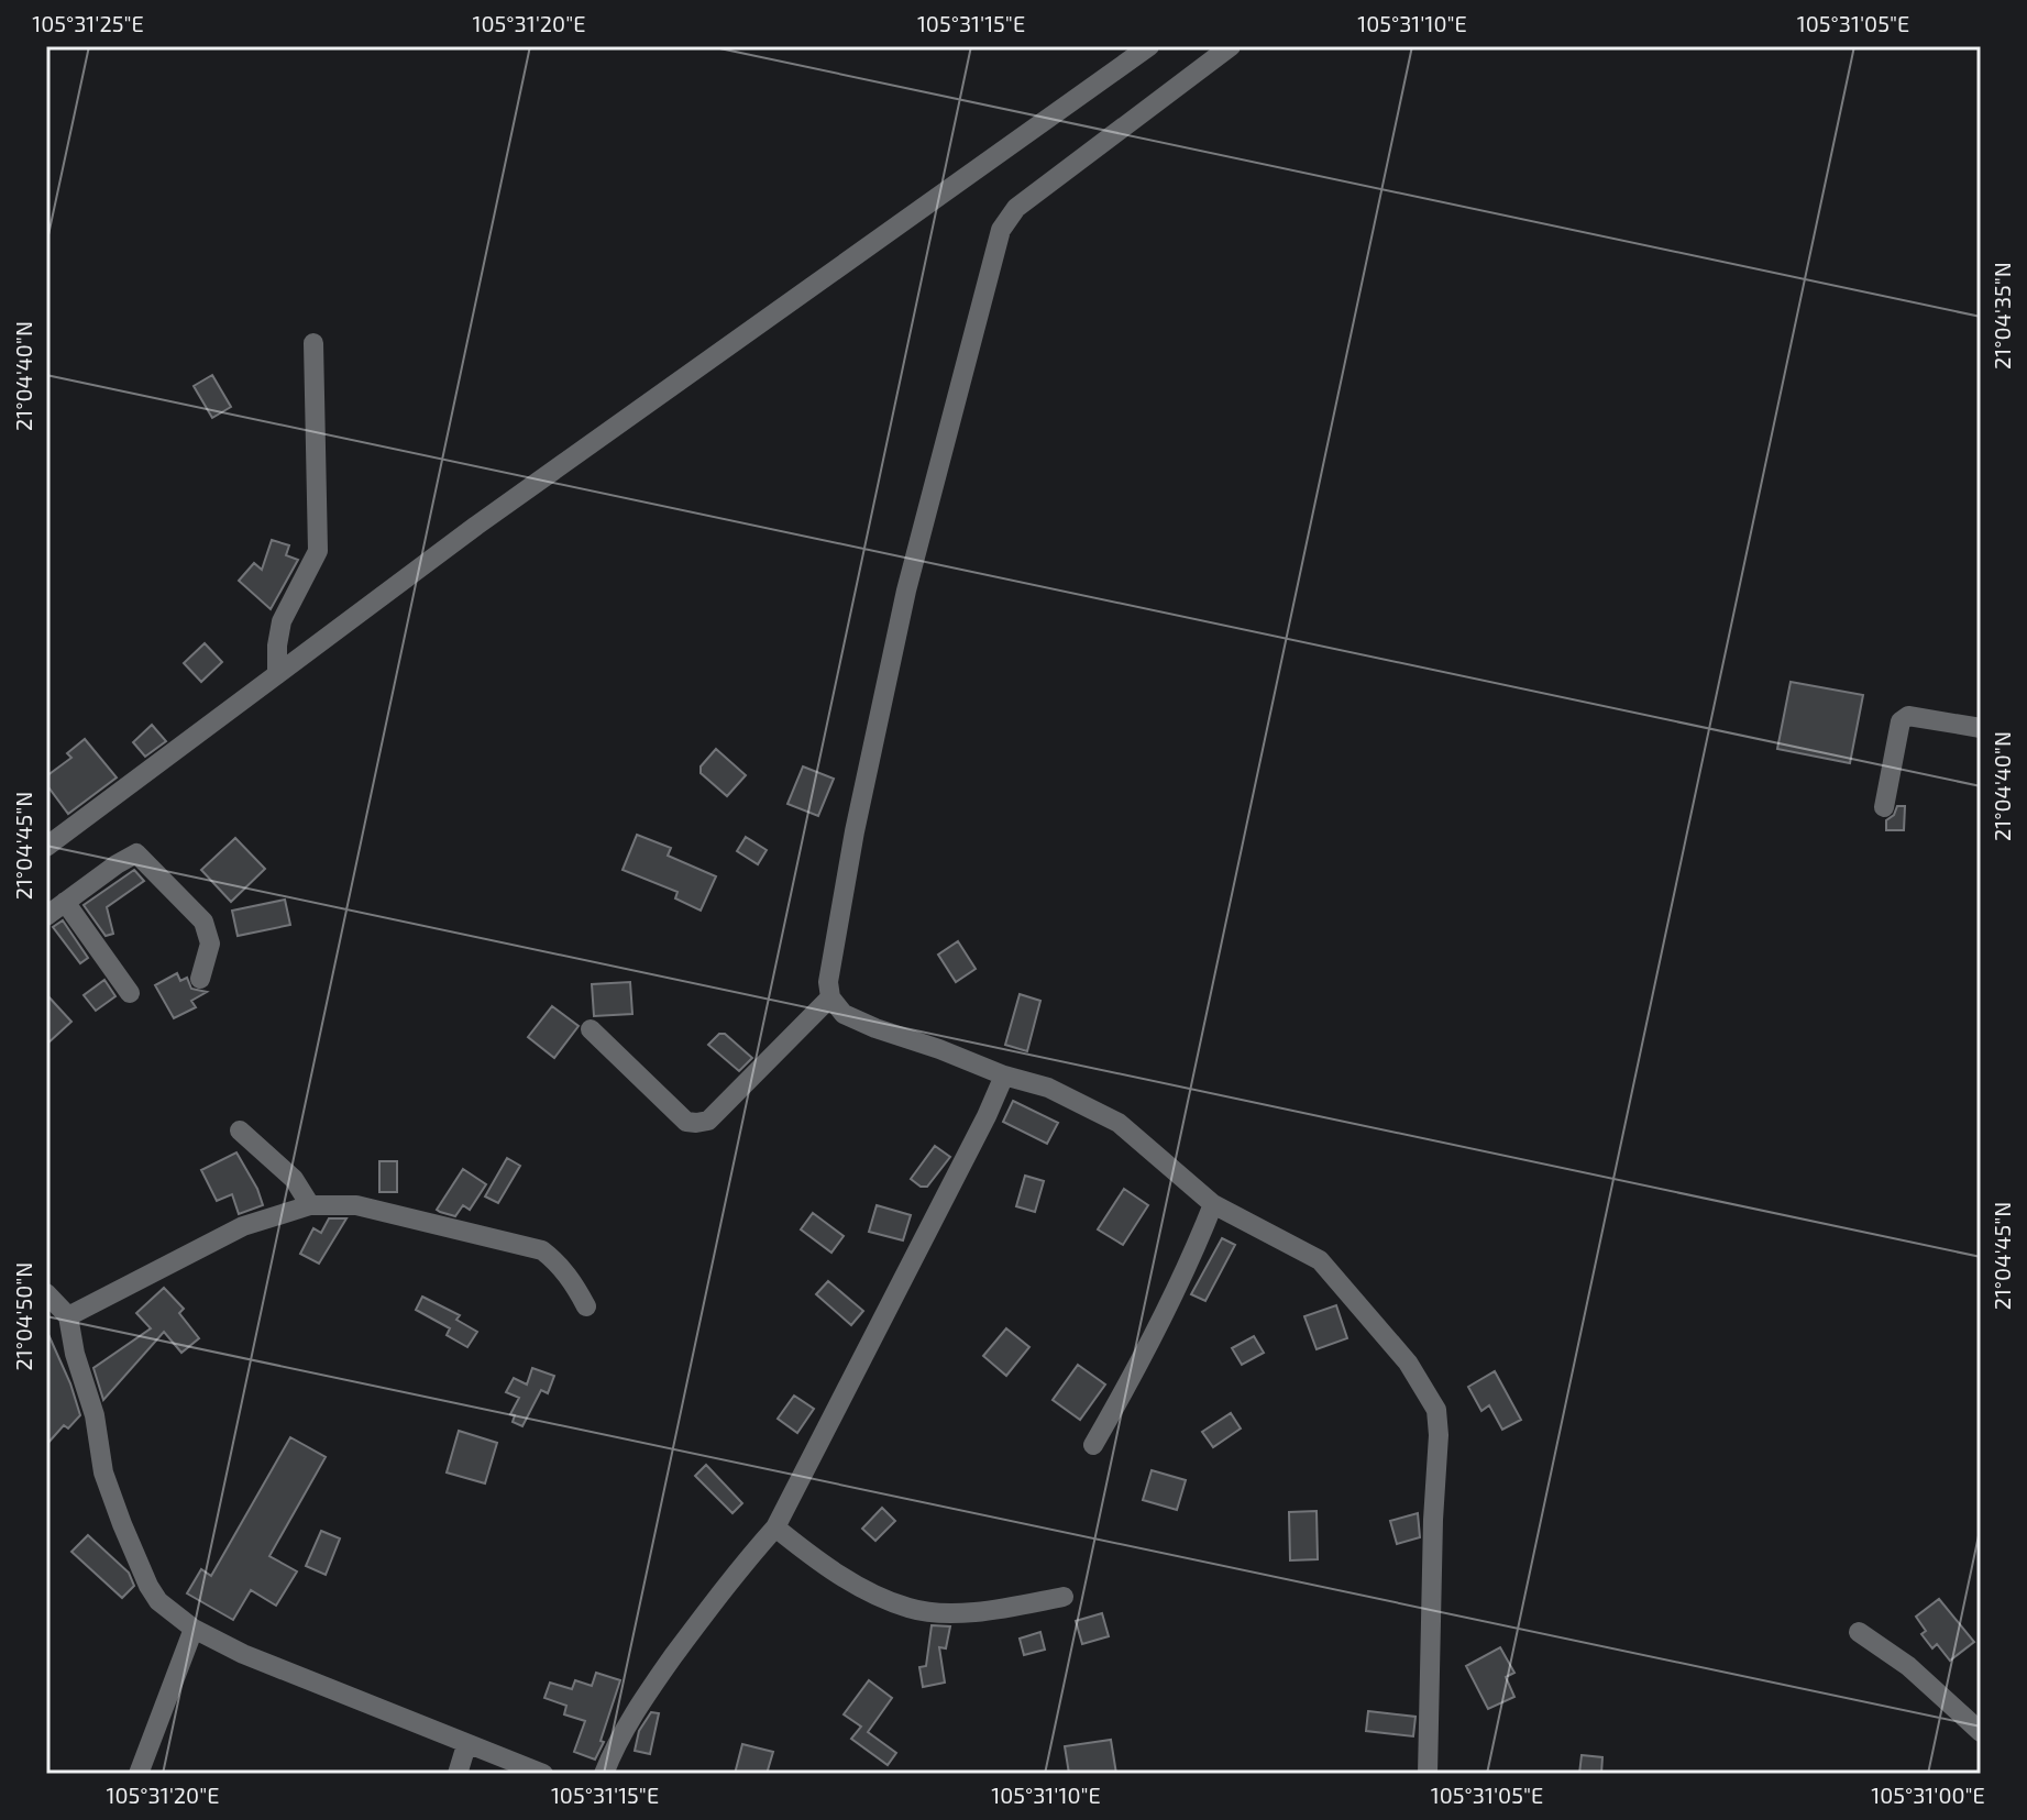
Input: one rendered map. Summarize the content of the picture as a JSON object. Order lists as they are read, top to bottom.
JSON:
{
  "coordinates": [
    "105°31'25\"E",
    "105°31'20\"E",
    "105°31'15\"E",
    "105°31'10\"E",
    "105°31'05\"E",
    "21°04'35\"N",
    "21°04'40\"N",
    "21°04'45\"N",
    "21°04'50\"N",
    "105°31'00\"E"
  ]
}
